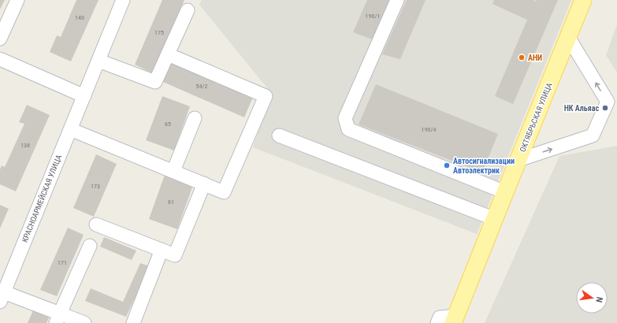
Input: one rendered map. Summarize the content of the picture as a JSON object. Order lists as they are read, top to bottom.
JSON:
{
  "streets": {
    "main road": ["ОКТЯБРЬСКАЯ УЛИЦА"],
    "street": ["КРАСНОАРМЕЙСКАЯ УЛИЦА"]
  },
  "places": ["АНИ", "НК Альяас", "Автосигнализации Автоэлектрик"],
  "house_numbers": [
    "190/1",
    "140",
    "175",
    "54/2",
    "65",
    "190/4",
    "138",
    "173",
    "61",
    "171"
  ],
  "north": "right"
}
